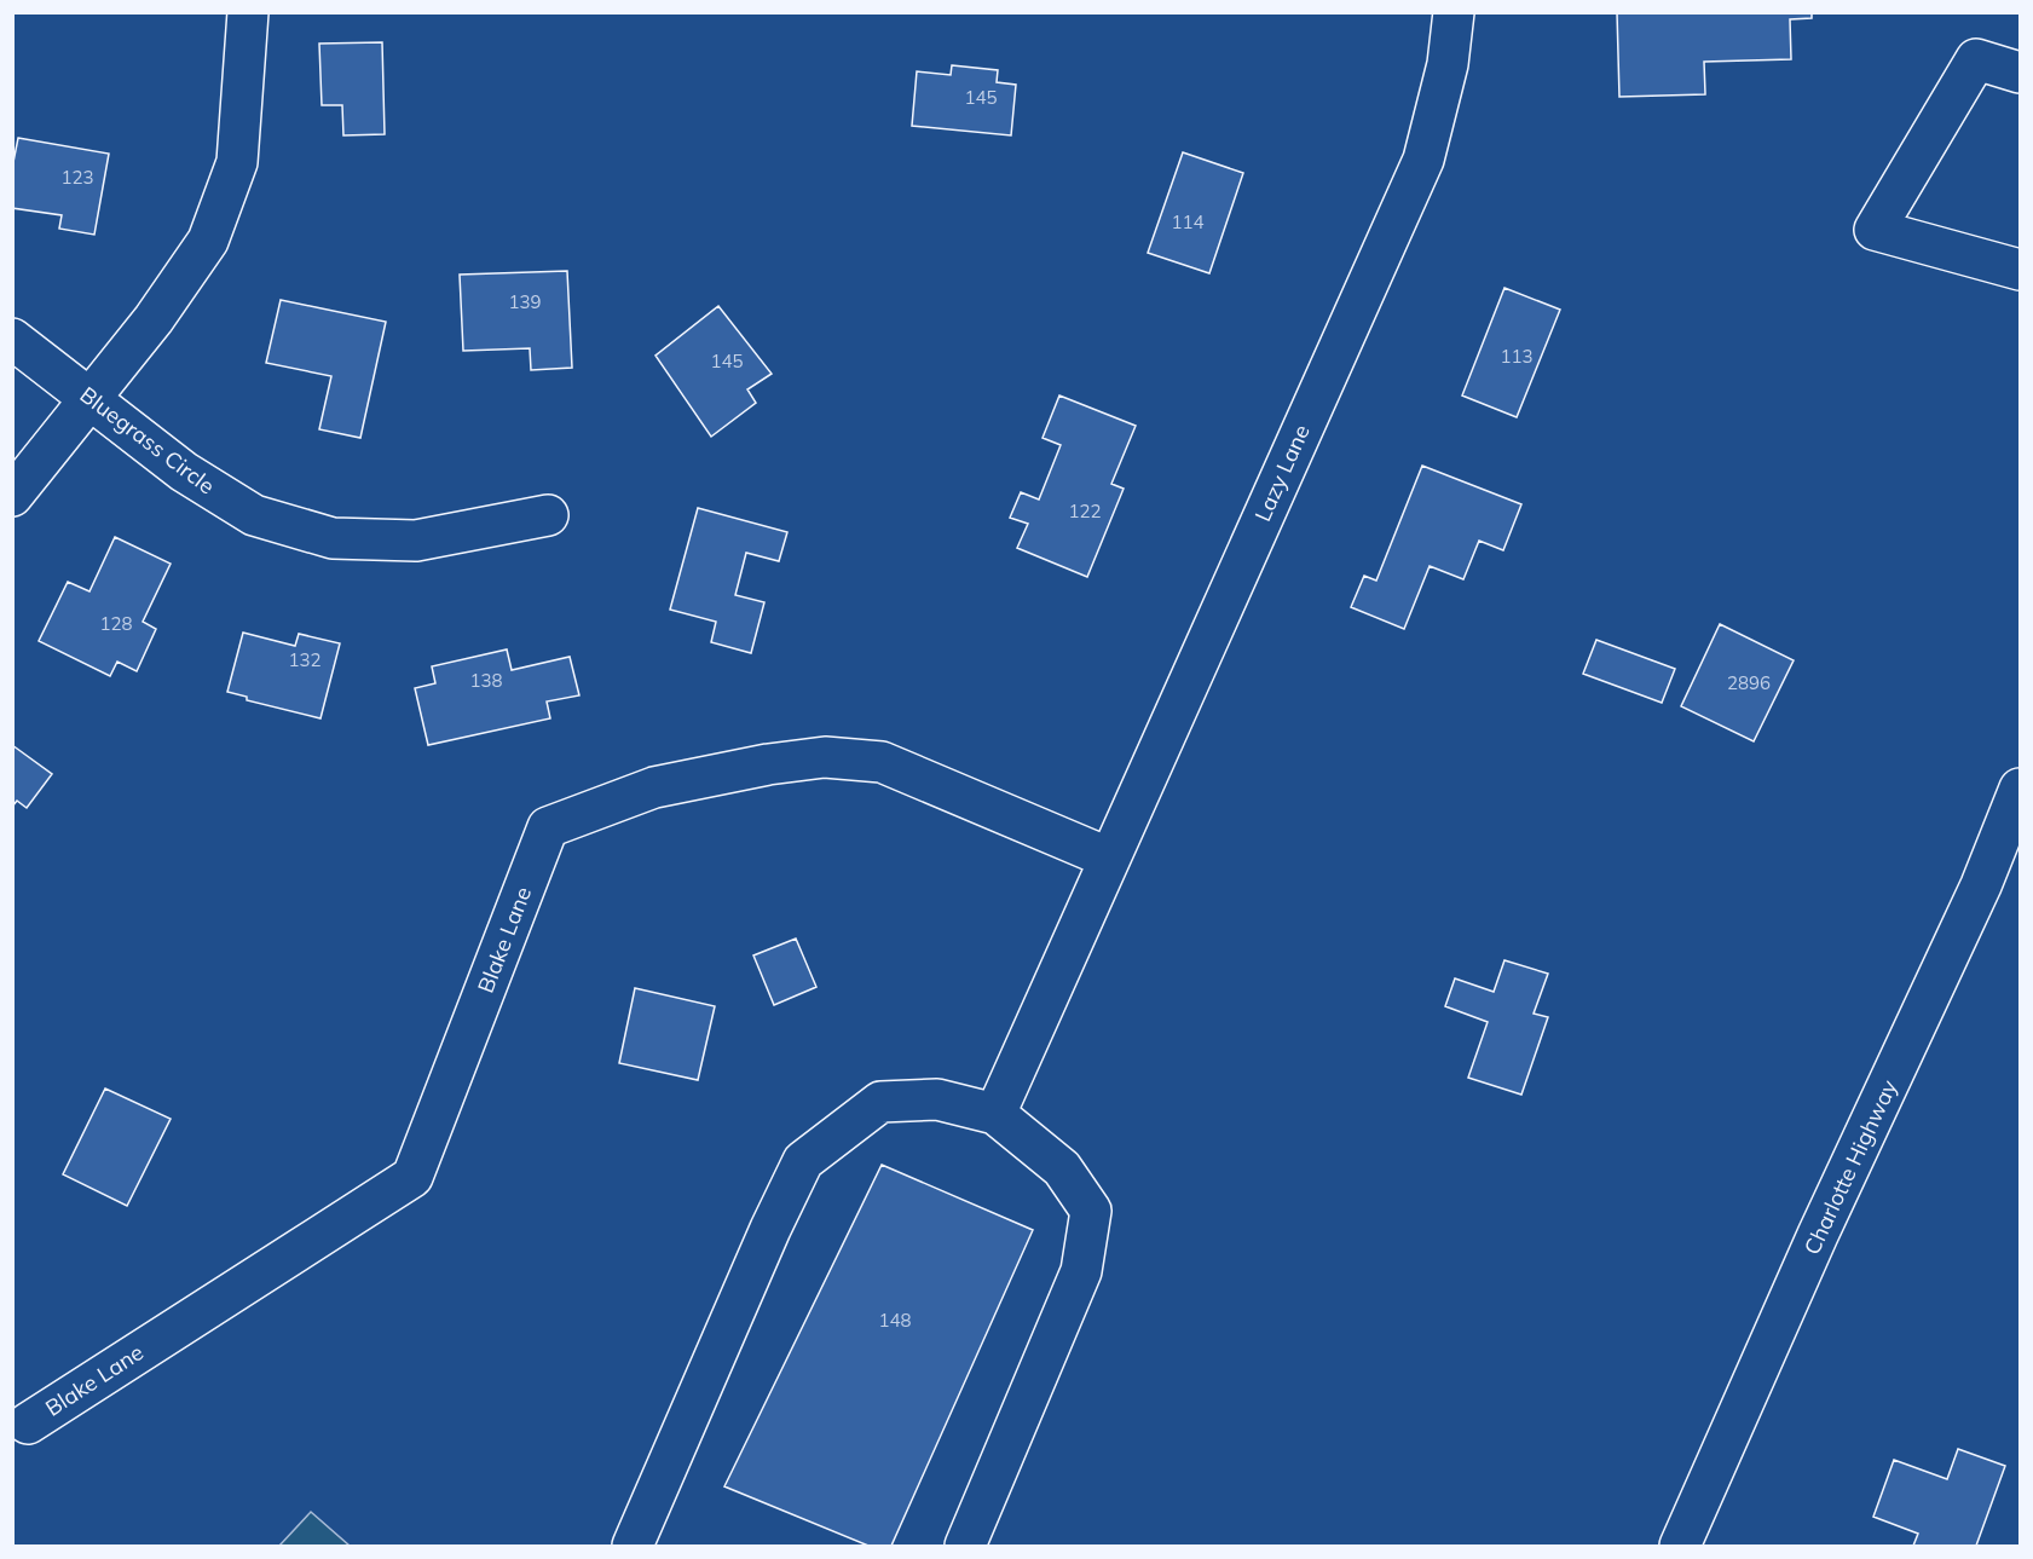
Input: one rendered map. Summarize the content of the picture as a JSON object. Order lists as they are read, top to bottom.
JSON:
{
  "streets": {
    "street": [
      "Bluegrass Circle",
      "Lazy Lane",
      "Blake Lane",
      "Charlotte Highway"
    ]
  },
  "crossings": [
    ["Lazy Lane", "Blake Lane"]
  ],
  "house_numbers": [
    "145",
    "123",
    "114",
    "139",
    "113",
    "145",
    "122",
    "128",
    "132",
    "138",
    "2896",
    "148"
  ]
}
